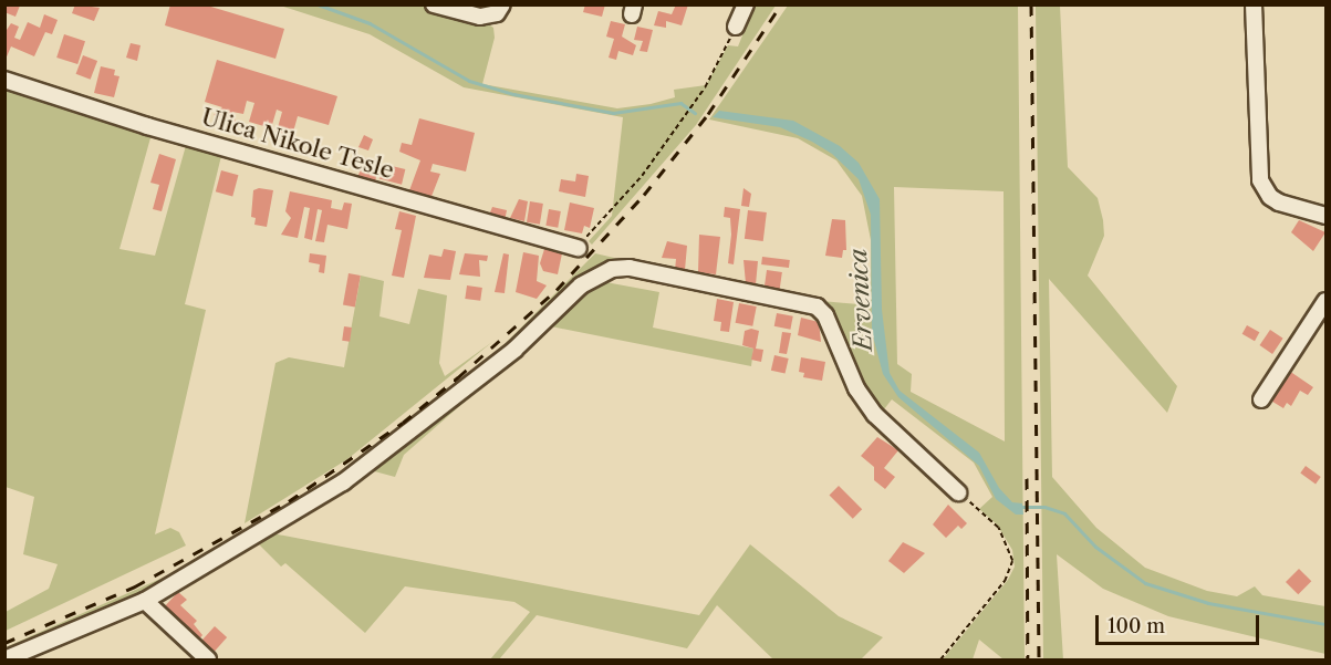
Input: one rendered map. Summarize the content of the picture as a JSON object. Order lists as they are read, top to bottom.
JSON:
{
  "streets": {
    "street": ["Ulica Nikole Tesle"]
  },
  "water": ["Ervenica"],
  "scale_bar": "100 m"
}
